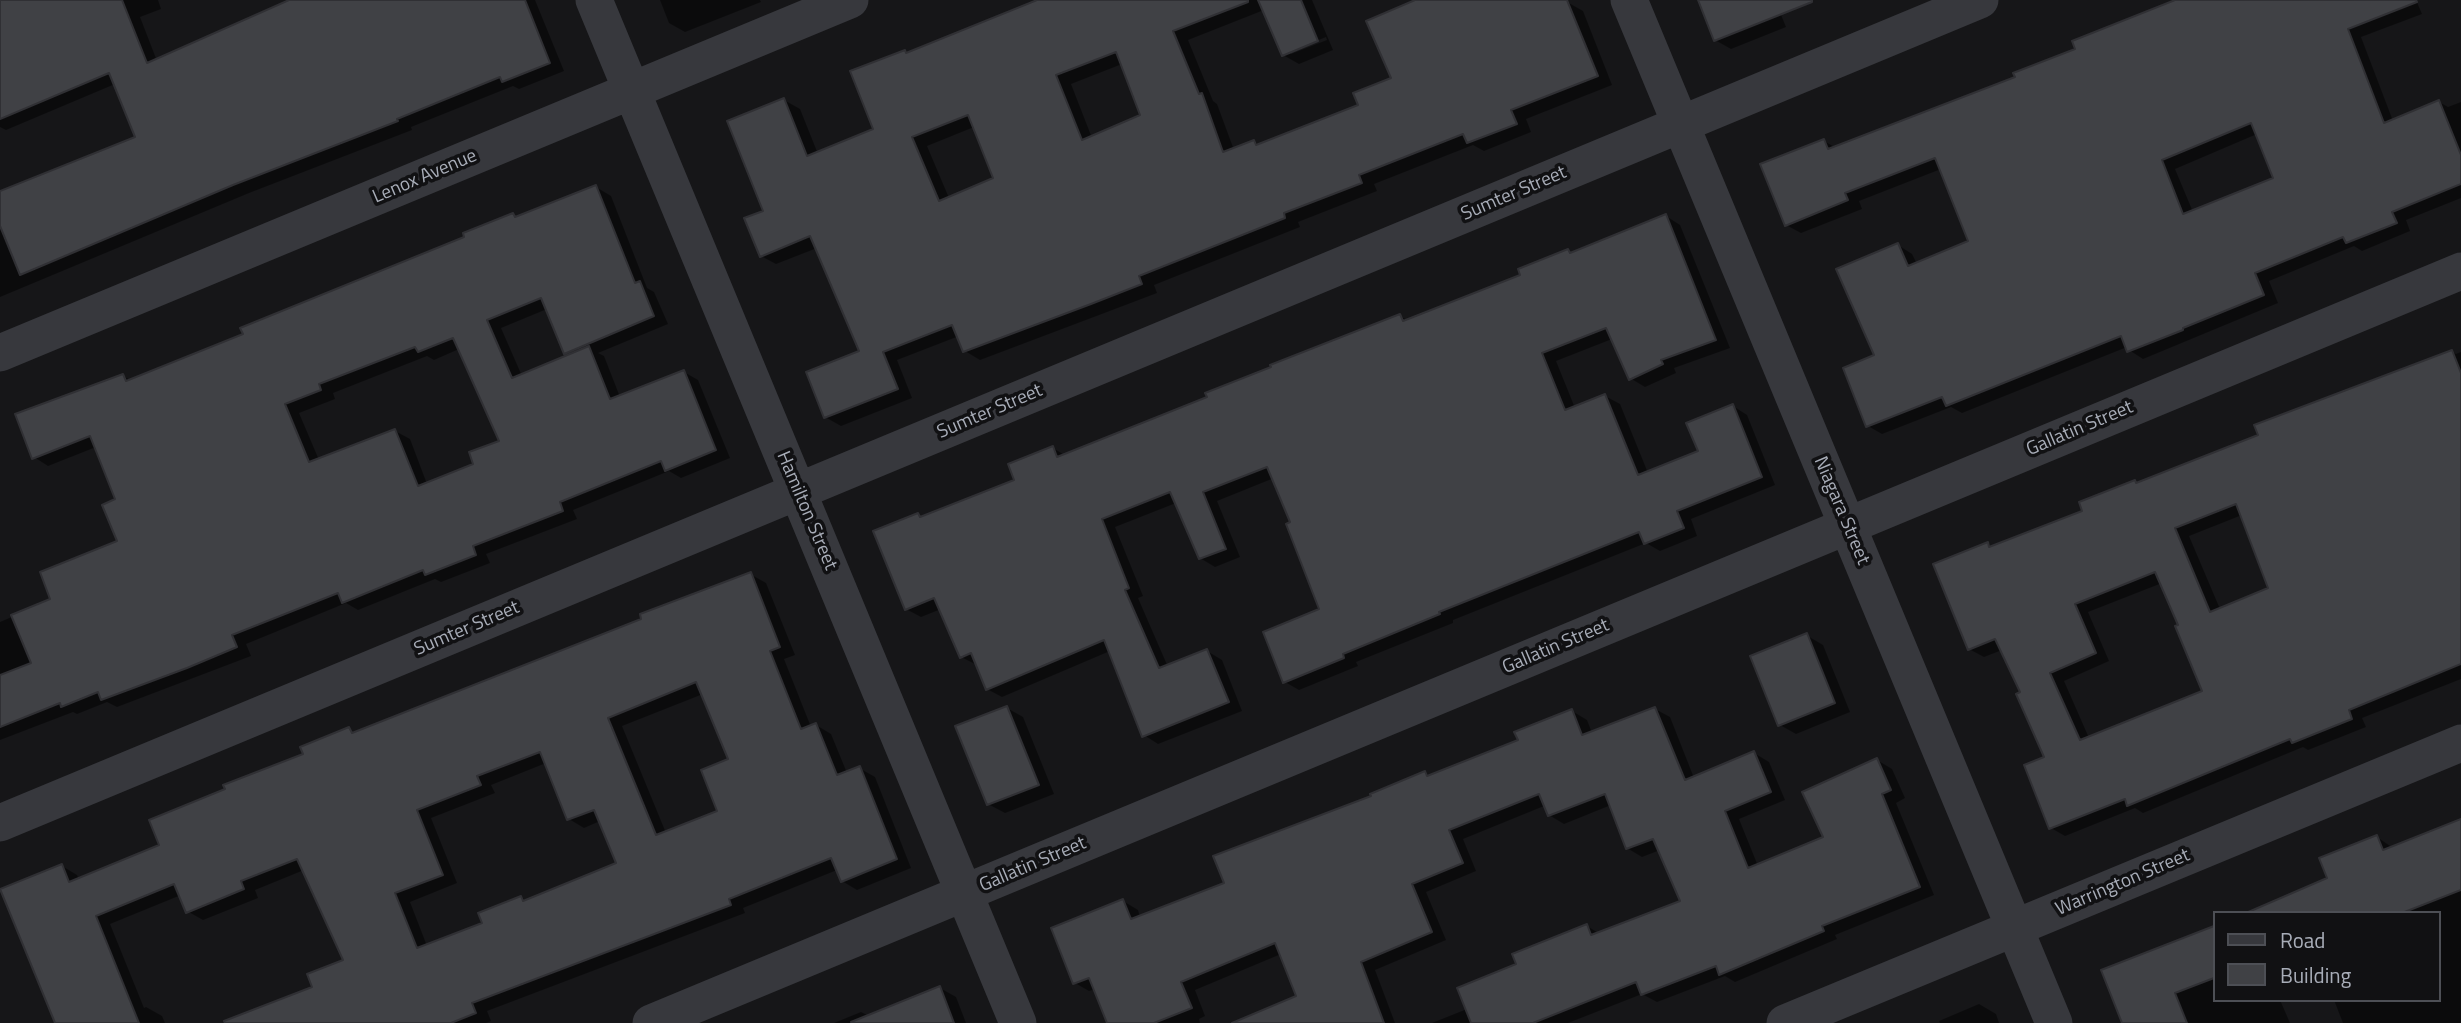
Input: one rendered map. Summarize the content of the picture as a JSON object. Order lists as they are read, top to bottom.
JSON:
{
  "streets": {
    "street": [
      "Lenox Avenue",
      "Sumter Street",
      "Gallatin Street",
      "Hamilton Street",
      "Niagara Street",
      "Warrington Street"
    ]
  },
  "crossings": [
    ["Lenox Avenue", "Hamilton Street"],
    ["Sumter Street", "Hamilton Street"],
    ["Sumter Street", "Niagara Street"],
    ["Gallatin Street", "Hamilton Street"],
    ["Gallatin Street", "Niagara Street"],
    ["Niagara Street", "Warrington Street"]
  ],
  "legend": ["Road", "Building"]
}
